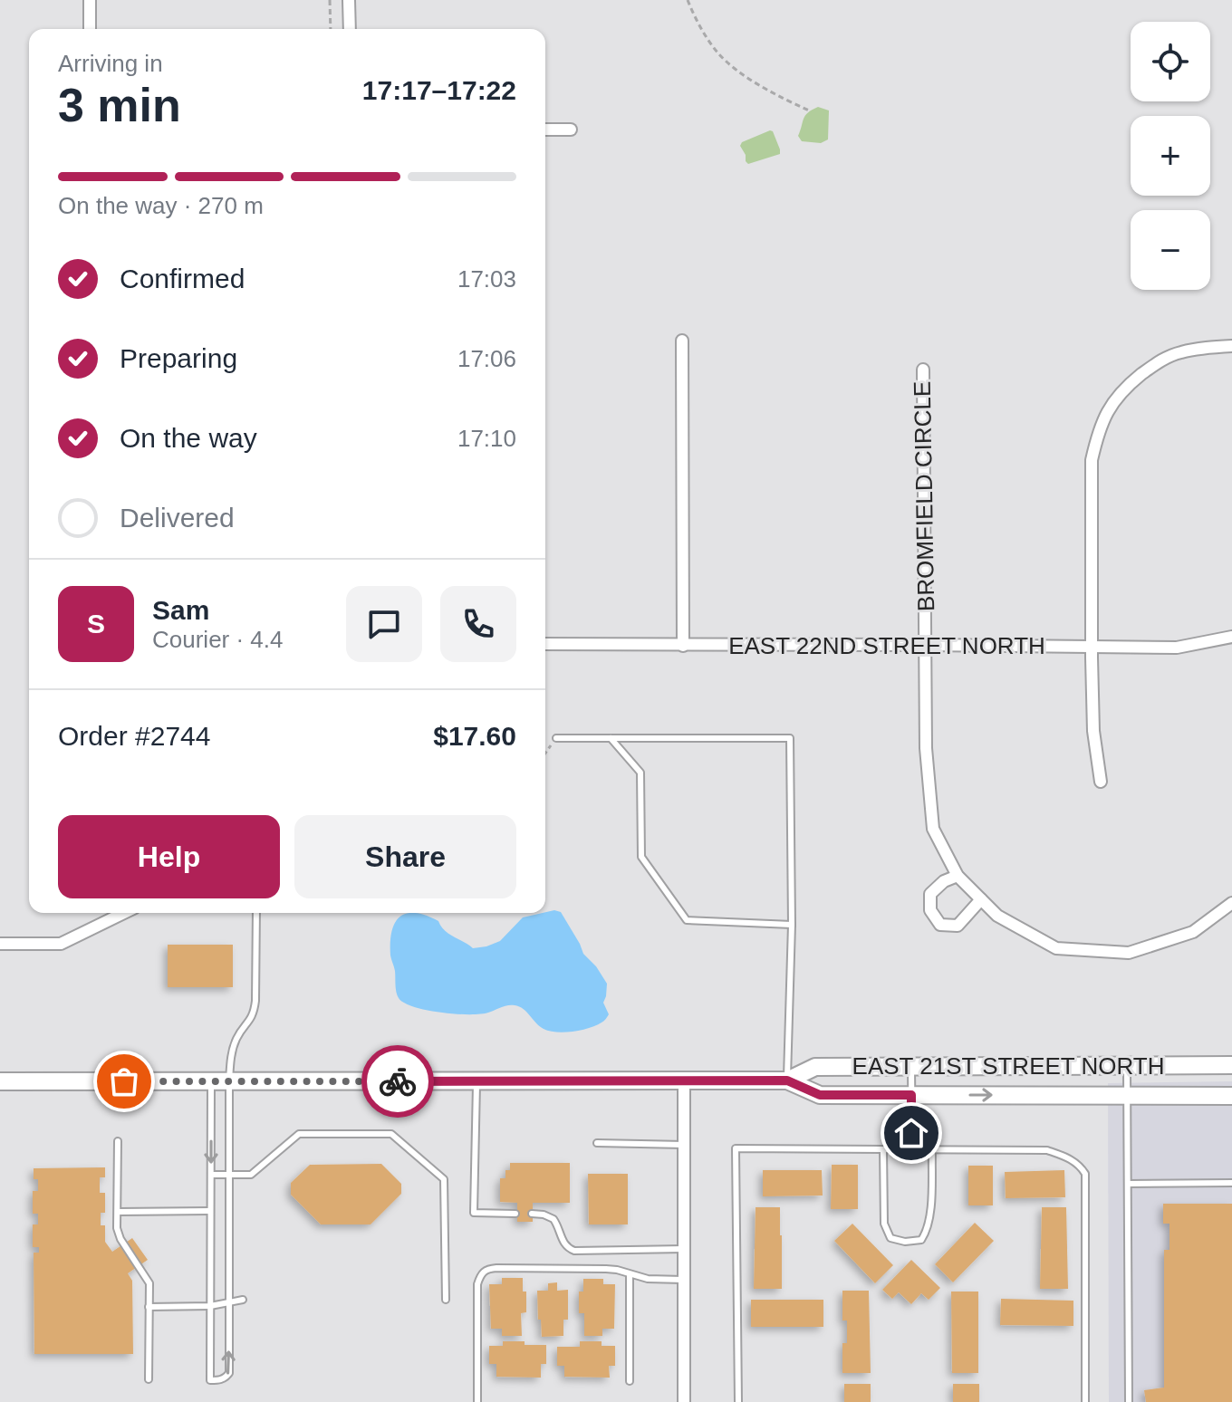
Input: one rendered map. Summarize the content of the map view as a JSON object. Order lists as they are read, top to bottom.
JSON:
{
  "streets": {
    "main road": ["EAST 21ST STREET NORTH"],
    "street": ["BROMFIELD CIRCLE", "EAST 22ND STREET NORTH"]
  },
  "crossings": [
    ["BROMFIELD CIRCLE", "EAST 22ND STREET NORTH"]
  ],
  "page": {
    "map_buttons": ["+", "−"],
    "heading": ["3 min", "Arriving in", "17:17–17:22"],
    "panel": [
      "Sam",
      "Courier · 4.4",
      "Order #2744",
      "$17.60"
    ],
    "bar": "On the way · 270 m",
    "list": [
      ["Confirmed", "17:03"],
      ["Preparing", "17:06"],
      ["On the way", "17:10"],
      "Delivered"
    ],
    "round": "S",
    "buttons": ["Help", "Share"]
  }
}
